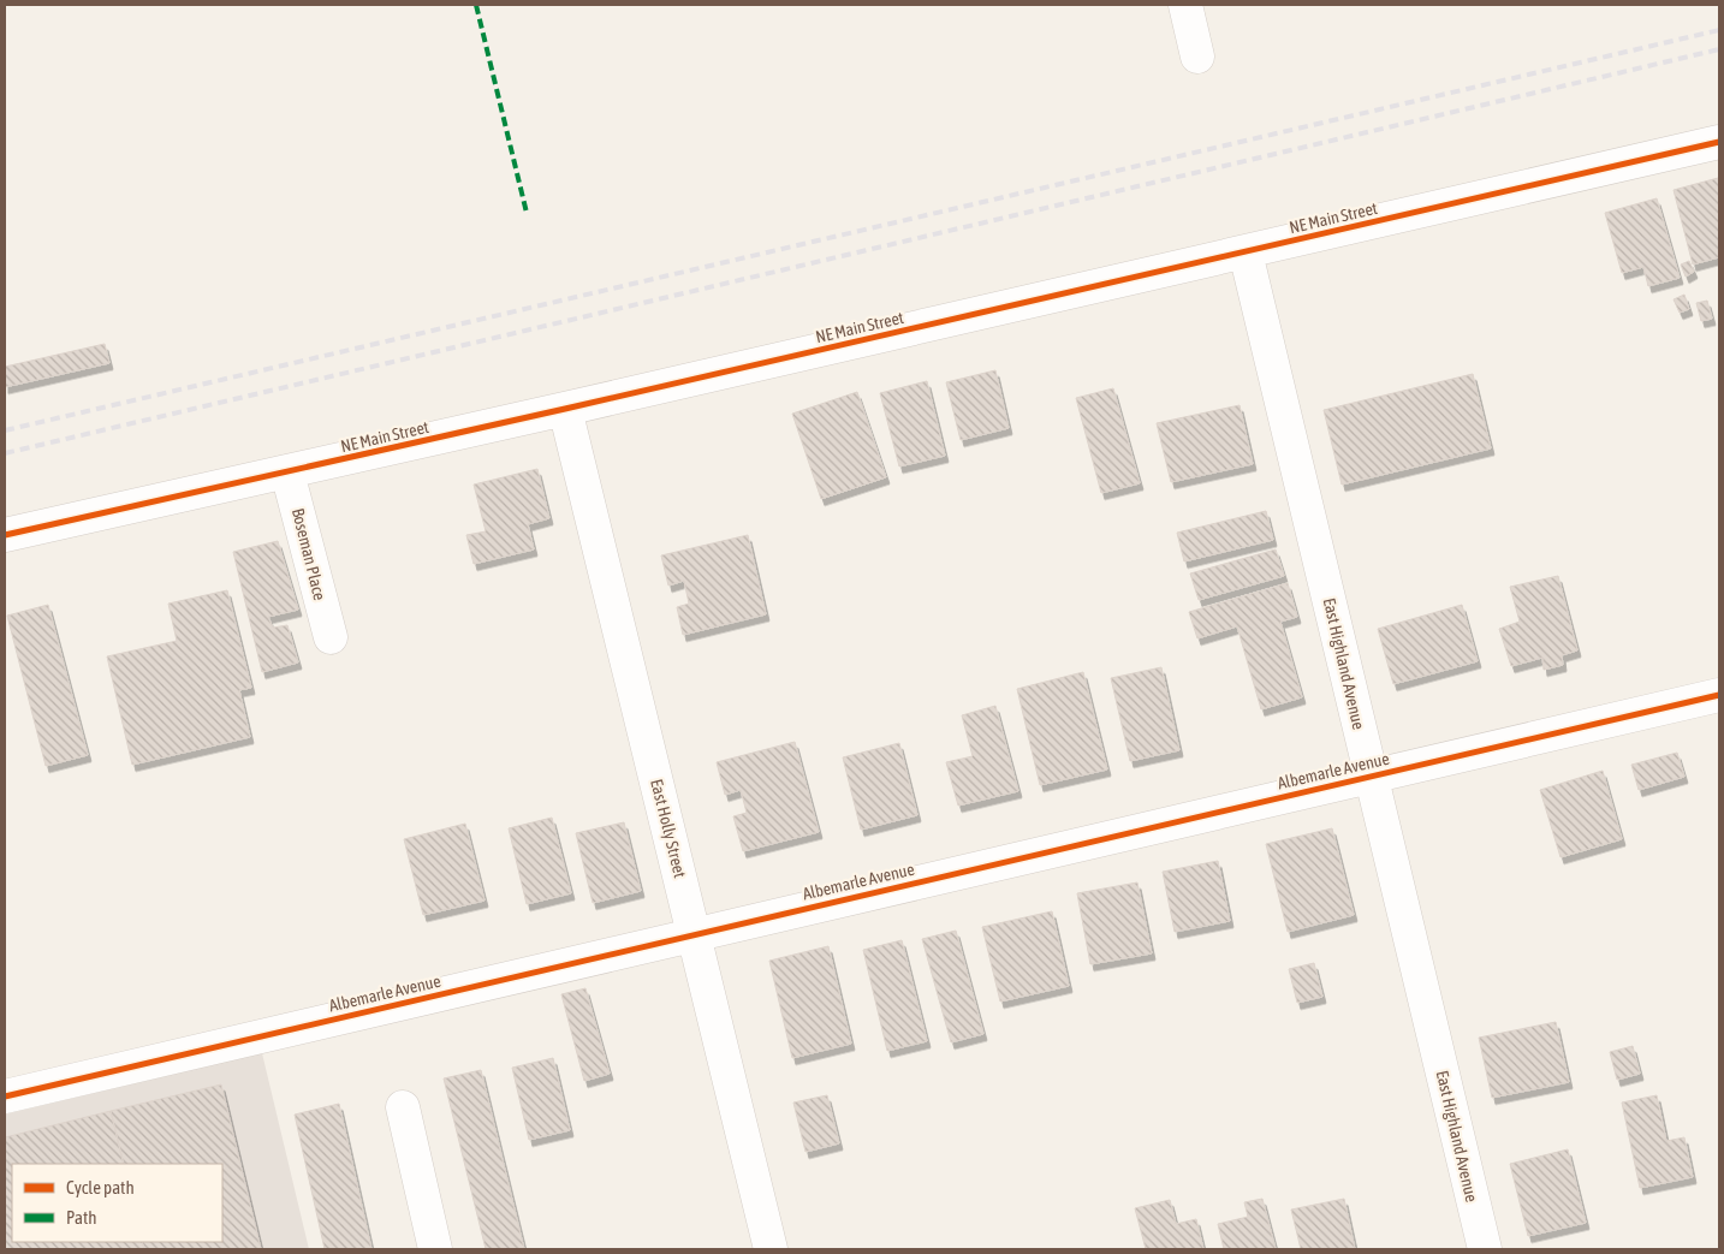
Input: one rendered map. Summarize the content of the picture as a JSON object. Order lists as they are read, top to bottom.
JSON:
{
  "streets": {
    "street": [
      "NE Main Street",
      "Boseman Place",
      "East Highland Avenue",
      "Albemarle Avenue",
      "East Holly Street"
    ]
  },
  "crossings": [
    ["NE Main Street", "Boseman Place"],
    ["NE Main Street", "East Highland Avenue"],
    ["NE Main Street", "East Holly Street"],
    ["East Highland Avenue", "Albemarle Avenue"],
    ["Albemarle Avenue", "East Holly Street"]
  ],
  "legend": ["Cycle path", "Path"]
}
